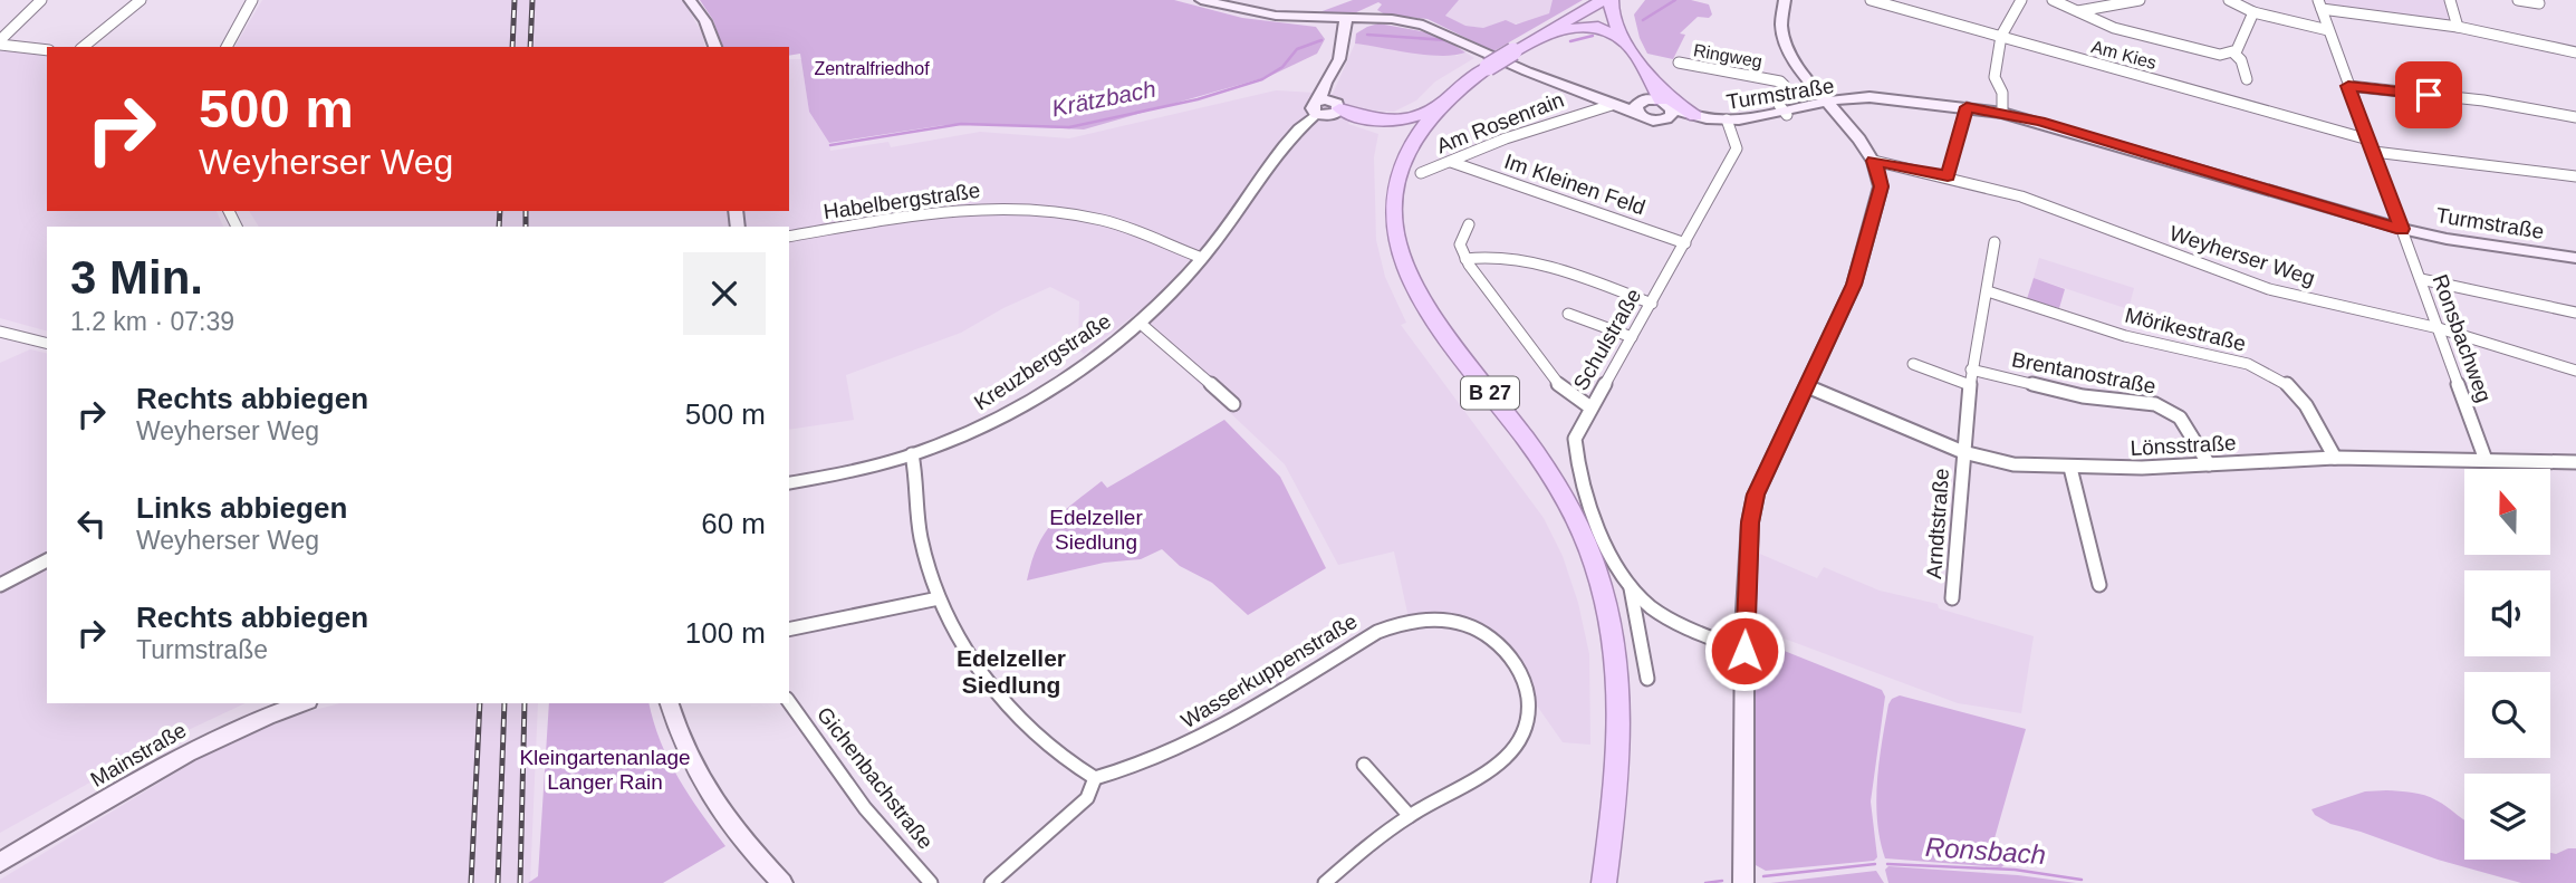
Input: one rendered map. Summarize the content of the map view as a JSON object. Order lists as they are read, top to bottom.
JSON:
{
  "streets": {
    "highway": ["B 27"],
    "main road": ["Turmstraße", "Mainstraße"],
    "street": [
      "Am Kies",
      "Ringweg",
      "Am Rosenrain",
      "Im Kleinen Feld",
      "Habelbergstraße",
      "Weyherser Weg",
      "Mörikestraße",
      "Ronsbachweg",
      "Schulstraße",
      "Kreuzbergstraße",
      "Brentanostraße",
      "Lönsstraße",
      "Arndtstraße",
      "Wasserkuppenstraße",
      "Gichenbachstraße"
    ]
  },
  "crossings": [
    ["Am Kies", "Ronsbachweg"],
    ["Ringweg", "Turmstraße"],
    ["Turmstraße", "Am Rosenrain"],
    ["Turmstraße", "Ronsbachweg"],
    ["Turmstraße", "Schulstraße"],
    ["Am Rosenrain", "Im Kleinen Feld"],
    ["Im Kleinen Feld", "Schulstraße"],
    ["Habelbergstraße", "Kreuzbergstraße"],
    ["Weyherser Weg", "Ronsbachweg"],
    ["Mörikestraße", "Lönsstraße"],
    ["Mörikestraße", "Arndtstraße"],
    ["Ronsbachweg", "Lönsstraße"],
    ["Brentanostraße", "Lönsstraße"],
    ["Brentanostraße", "Arndtstraße"],
    ["Lönsstraße", "Arndtstraße"]
  ],
  "districts": ["Edelzeller Siedlung"],
  "water": ["Krätzbach", "Ronsbach"],
  "parks": ["Zentralfriedhof", "Edelzeller Siedlung", "Kleingartenanlage Langer Rain"],
  "north": "top",
  "page": {
    "turn": ["500 m", "Weyherser Weg"],
    "heading": ["3 Min.", "1.2 km · 07:39"],
    "list": [
      {
        "name": "Rechts abbiegen",
        "note": "Weyherser Weg",
        "value": "500 m"
      },
      {
        "name": "Links abbiegen",
        "note": "Weyherser Weg",
        "value": "60 m"
      },
      {
        "name": "Rechts abbiegen",
        "note": "Turmstraße",
        "value": "100 m"
      }
    ]
  }
}
